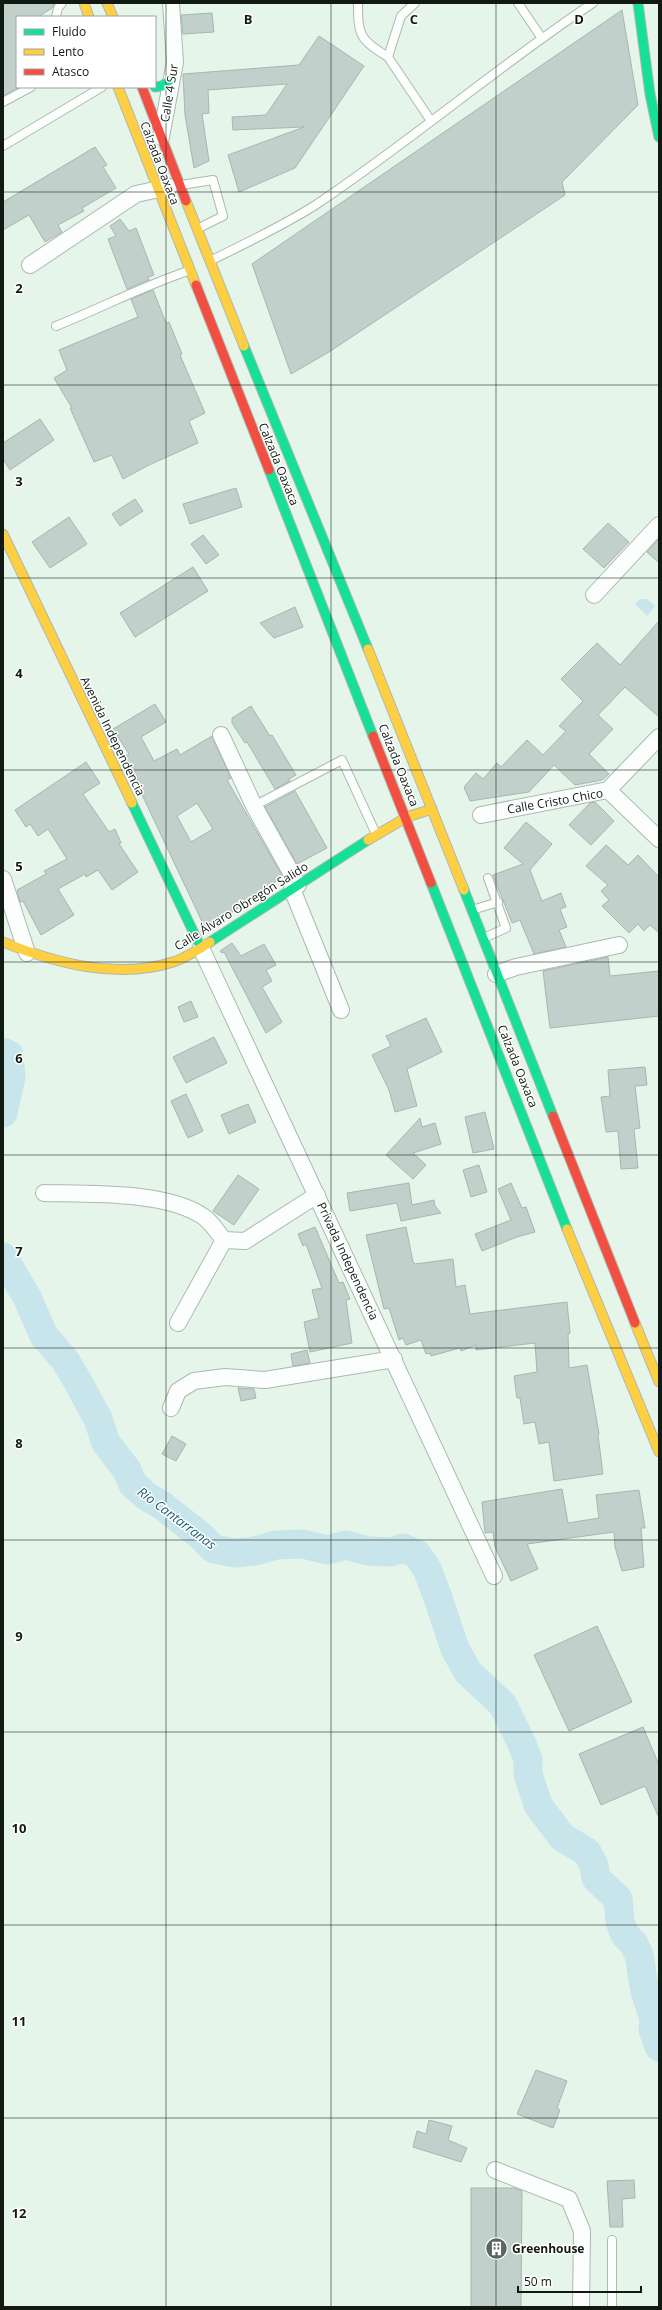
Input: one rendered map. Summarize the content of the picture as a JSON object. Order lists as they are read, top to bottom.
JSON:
{
  "streets": {
    "main road": ["Calzada Oaxaca", "Avenida Independencia", "Calle Álvaro Obregón Salido"],
    "street": ["Calle 4 Sur", "Calle Cristo Chico", "Privada Independencia"]
  },
  "crossings": [
    ["Calle 4 Sur", "Calzada Oaxaca"],
    ["Calzada Oaxaca", "Calle Álvaro Obregón Salido"],
    ["Avenida Independencia", "Calle Álvaro Obregón Salido"],
    ["Avenida Independencia", "Privada Independencia"],
    ["Calle Álvaro Obregón Salido", "Privada Independencia"]
  ],
  "water": ["Rio Cantarranas"],
  "places": {
    "building": ["Greenhouse"]
  },
  "legend": ["Fluido", "Lento", "Atasco"],
  "scale_bar": "50 m",
  "grid": {
    "columns": ["B", "C", "D"],
    "rows": [
      "2",
      "3",
      "4",
      "5",
      "6",
      "7",
      "8",
      "9",
      "10",
      "11",
      "12"
    ]
  }
}
